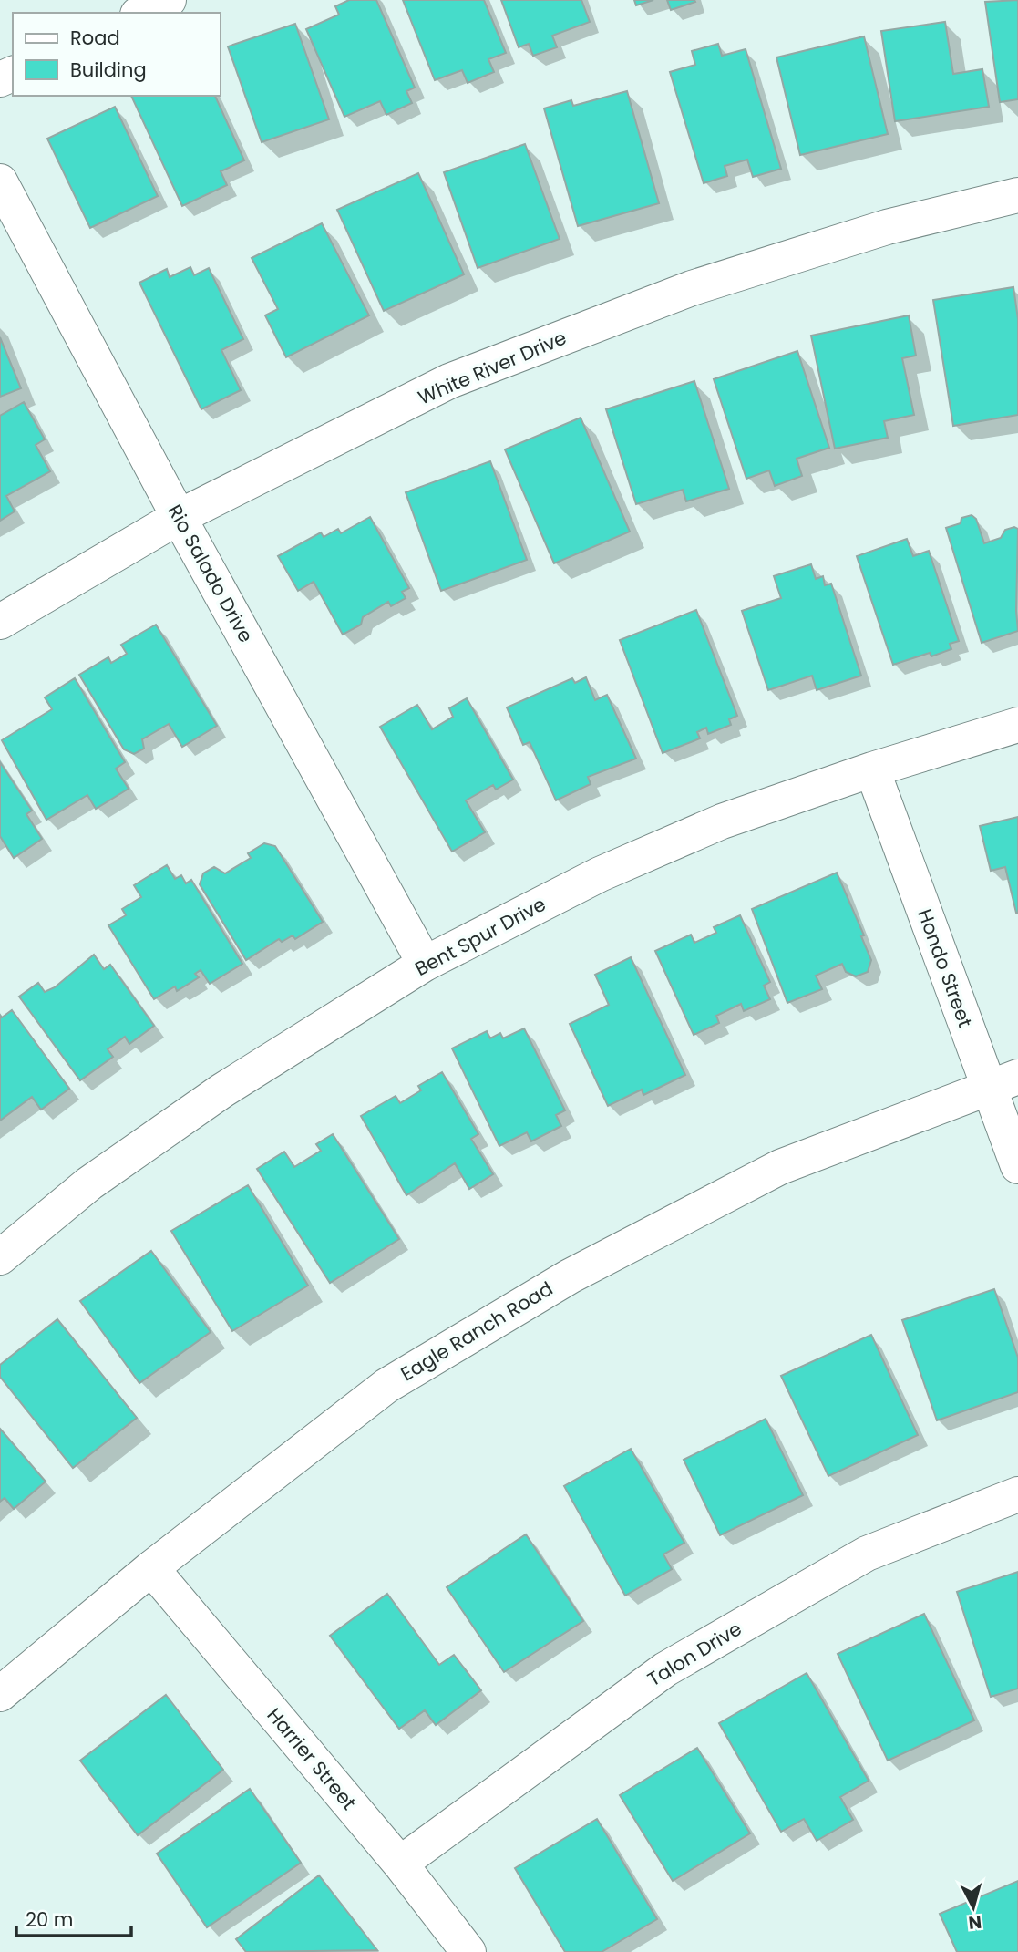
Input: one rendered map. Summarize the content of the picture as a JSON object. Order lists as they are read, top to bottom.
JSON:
{
  "streets": {
    "street": [
      "White River Drive",
      "Rio Salado Drive",
      "Bent Spur Drive",
      "Hondo Street",
      "Eagle Ranch Road",
      "Talon Drive",
      "Harrier Street"
    ]
  },
  "crossings": [
    ["White River Drive", "Rio Salado Drive"],
    ["Rio Salado Drive", "Bent Spur Drive"],
    ["Bent Spur Drive", "Hondo Street"],
    ["Hondo Street", "Eagle Ranch Road"],
    ["Eagle Ranch Road", "Harrier Street"],
    ["Talon Drive", "Harrier Street"]
  ],
  "legend": ["Road", "Building"],
  "scale_bar": "20 m",
  "north": "bottom"
}
